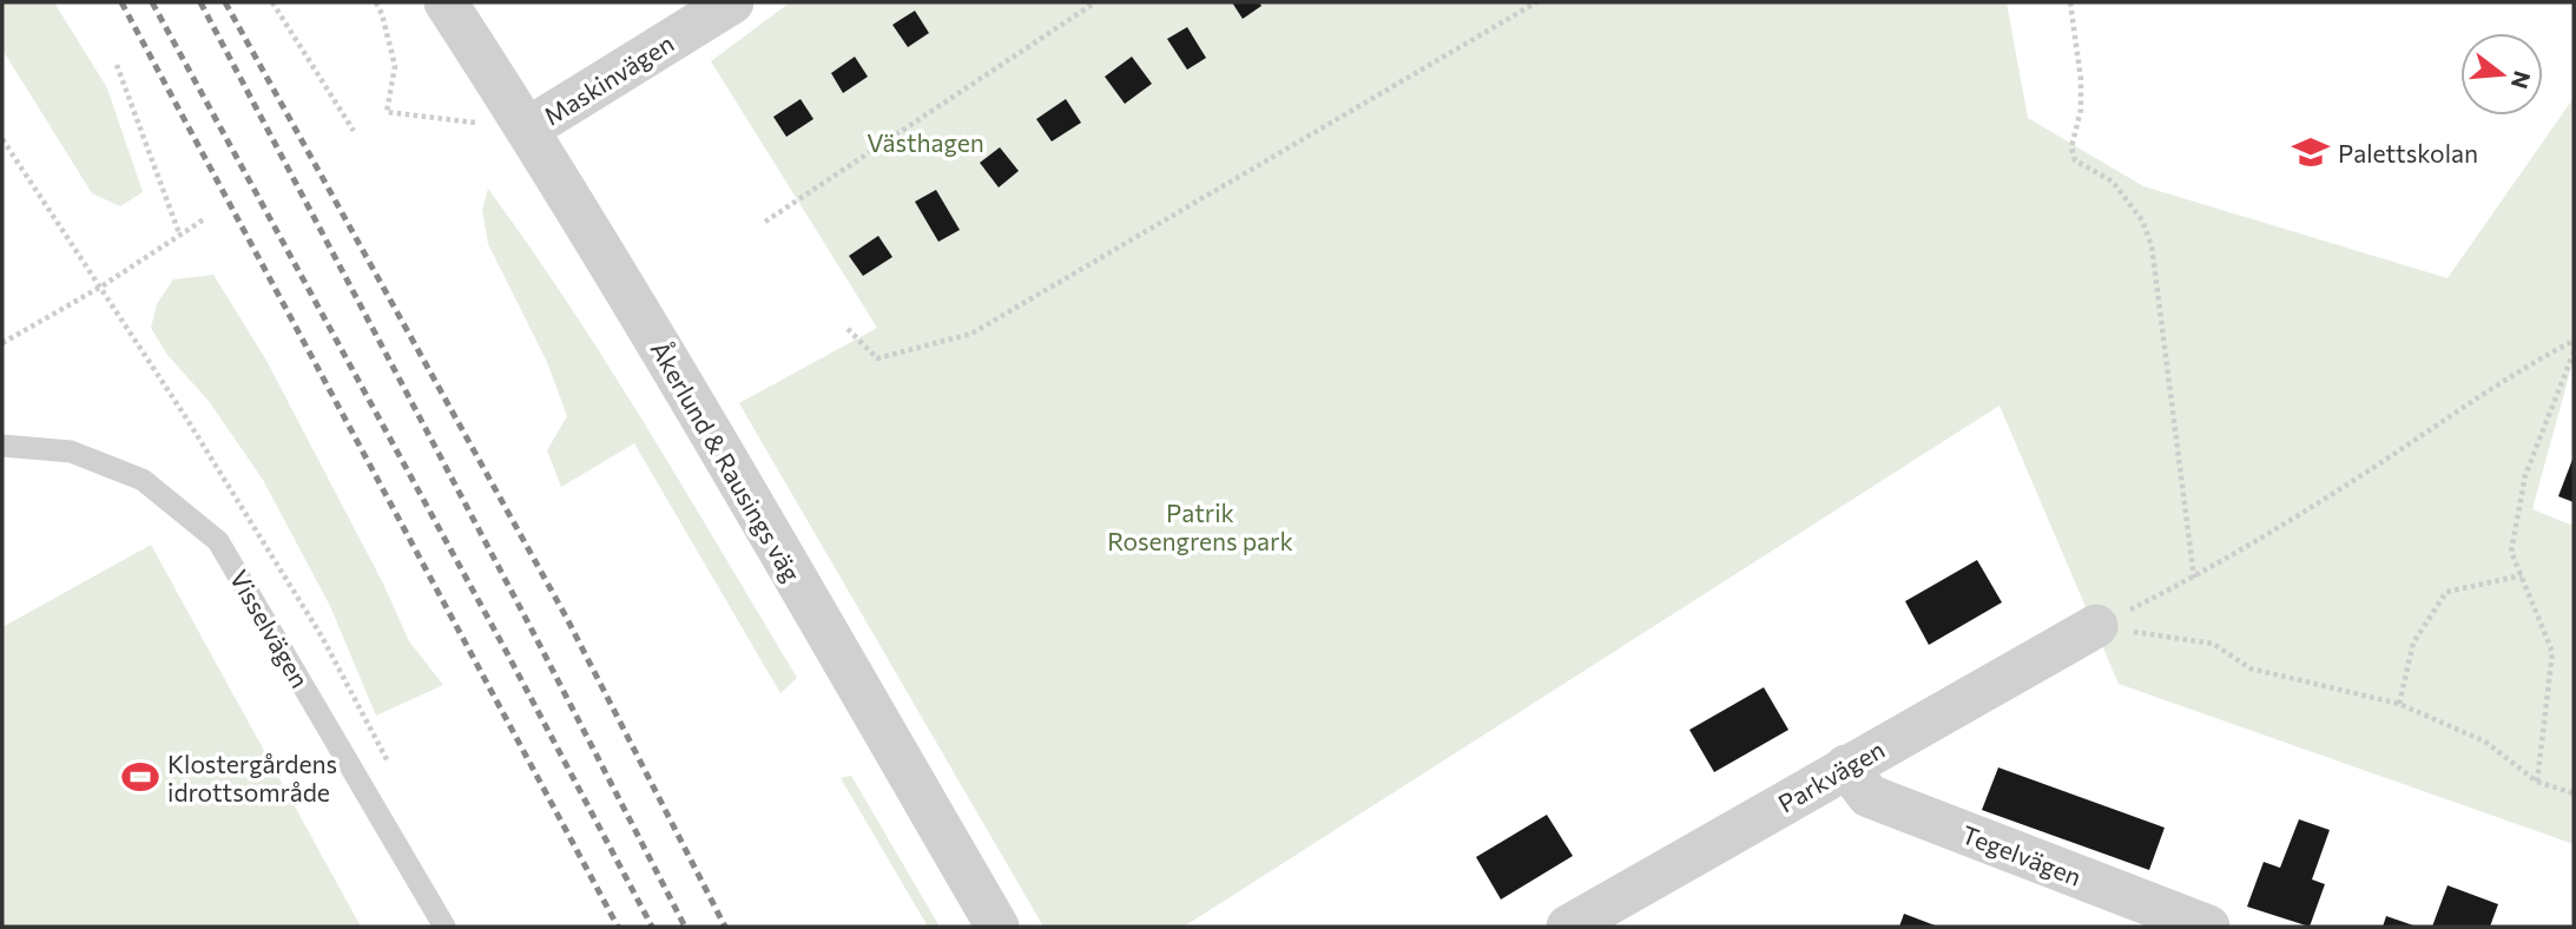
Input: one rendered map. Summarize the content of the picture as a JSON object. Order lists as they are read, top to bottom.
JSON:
{
  "streets": {
    "street": [
      "Maskinvägen",
      "Åkerlund & Rausings väg",
      "Parkvägen",
      "Tegelvägen"
    ],
    "lane": ["Visselvägen"]
  },
  "crossings": [
    ["Maskinvägen", "Åkerlund & Rausings väg"],
    ["Parkvägen", "Tegelvägen"]
  ],
  "parks": ["Västhagen", "Patrik Rosengrens park"],
  "places": {
    "school or university": ["Palettskolan"],
    "sports": ["Klostergårdens idrottsområde"]
  },
  "north": "right"
}
